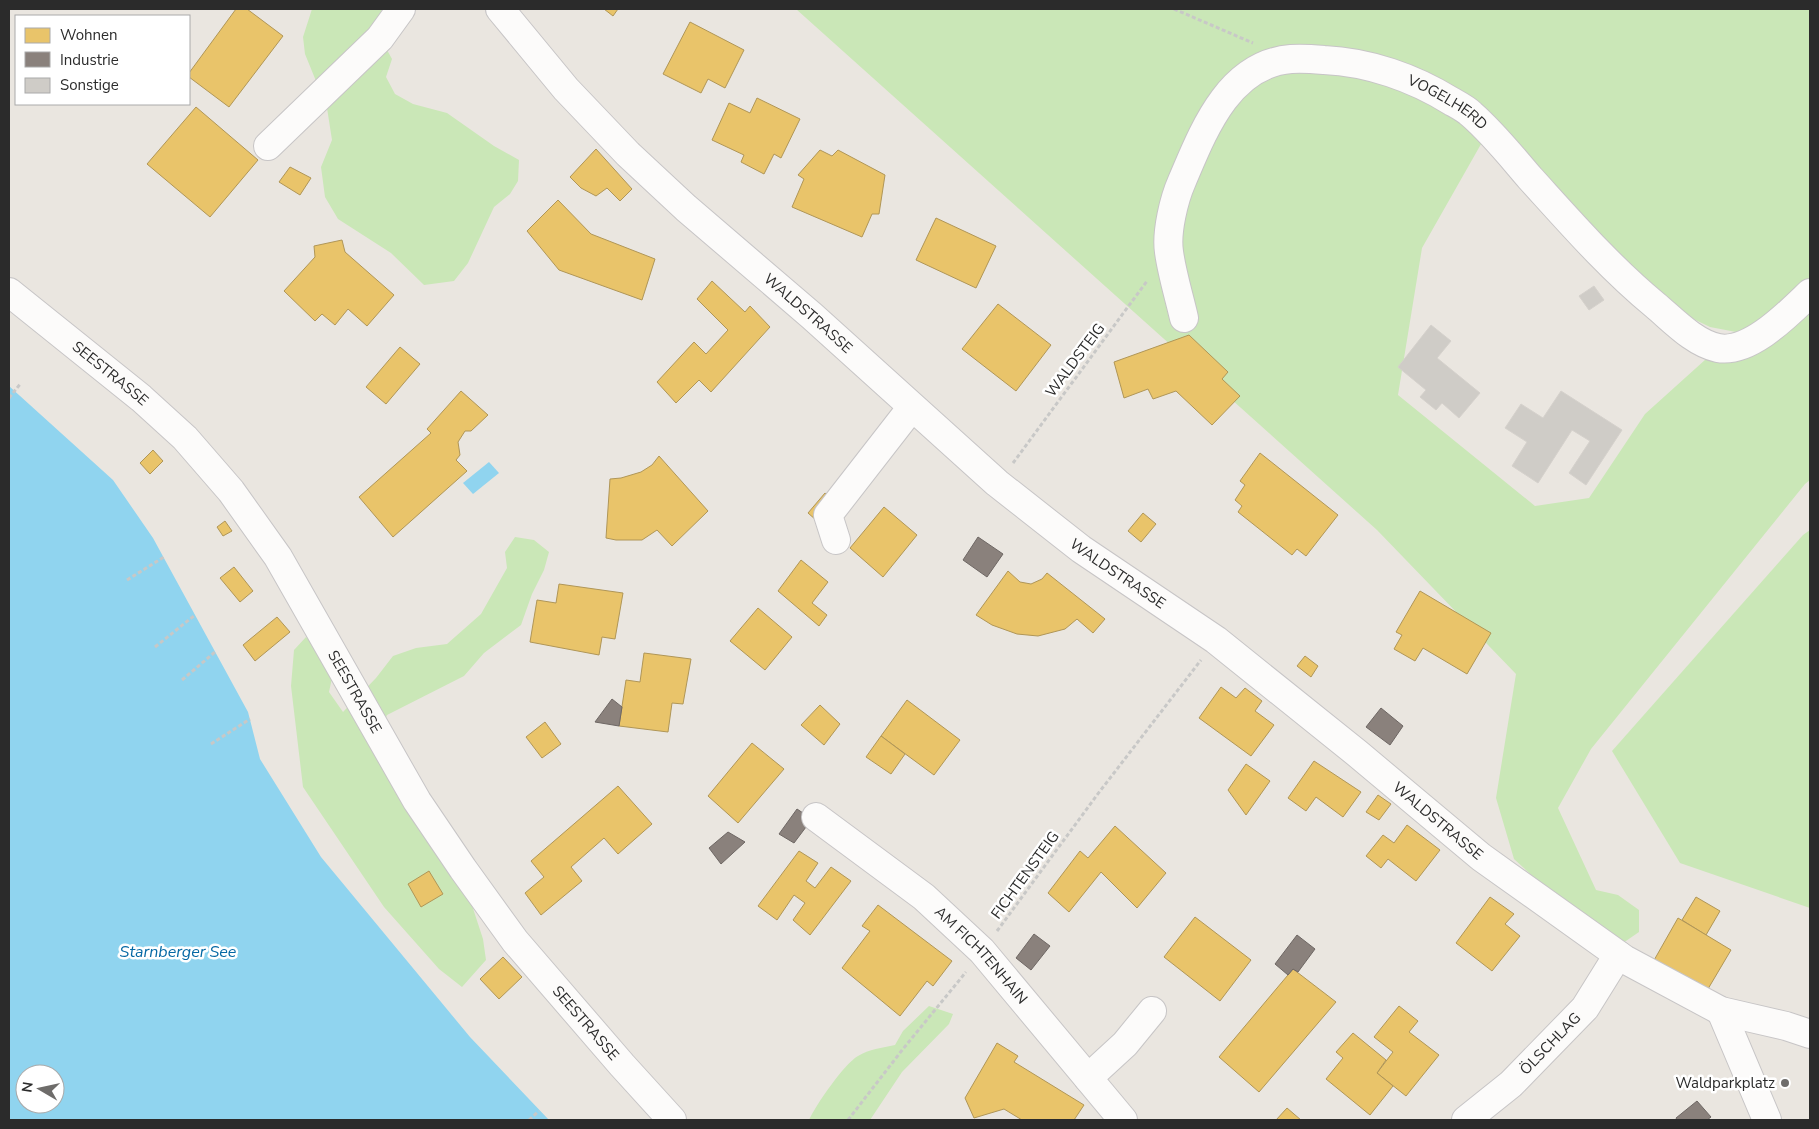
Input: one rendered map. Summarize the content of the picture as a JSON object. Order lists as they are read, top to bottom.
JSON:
{
  "streets": {
    "street": [
      "VOGELHERD",
      "WALDSTRASSE",
      "SEESTRASSE",
      "AM FICHTENHAIN",
      "ÖLSCHLAG"
    ],
    "path": ["WALDSTEIG", "FICHTENSTEIG"]
  },
  "crossings": [
    ["VOGELHERD", "WALDSTEIG"],
    ["WALDSTRASSE", "WALDSTEIG"],
    ["WALDSTRASSE", "FICHTENSTEIG"],
    ["WALDSTRASSE", "ÖLSCHLAG"],
    ["FICHTENSTEIG", "AM FICHTENHAIN"]
  ],
  "water": ["Starnberger See"],
  "places": ["Waldparkplatz"],
  "legend": ["Wohnen", "Industrie", "Sonstige"],
  "north": "left"
}
